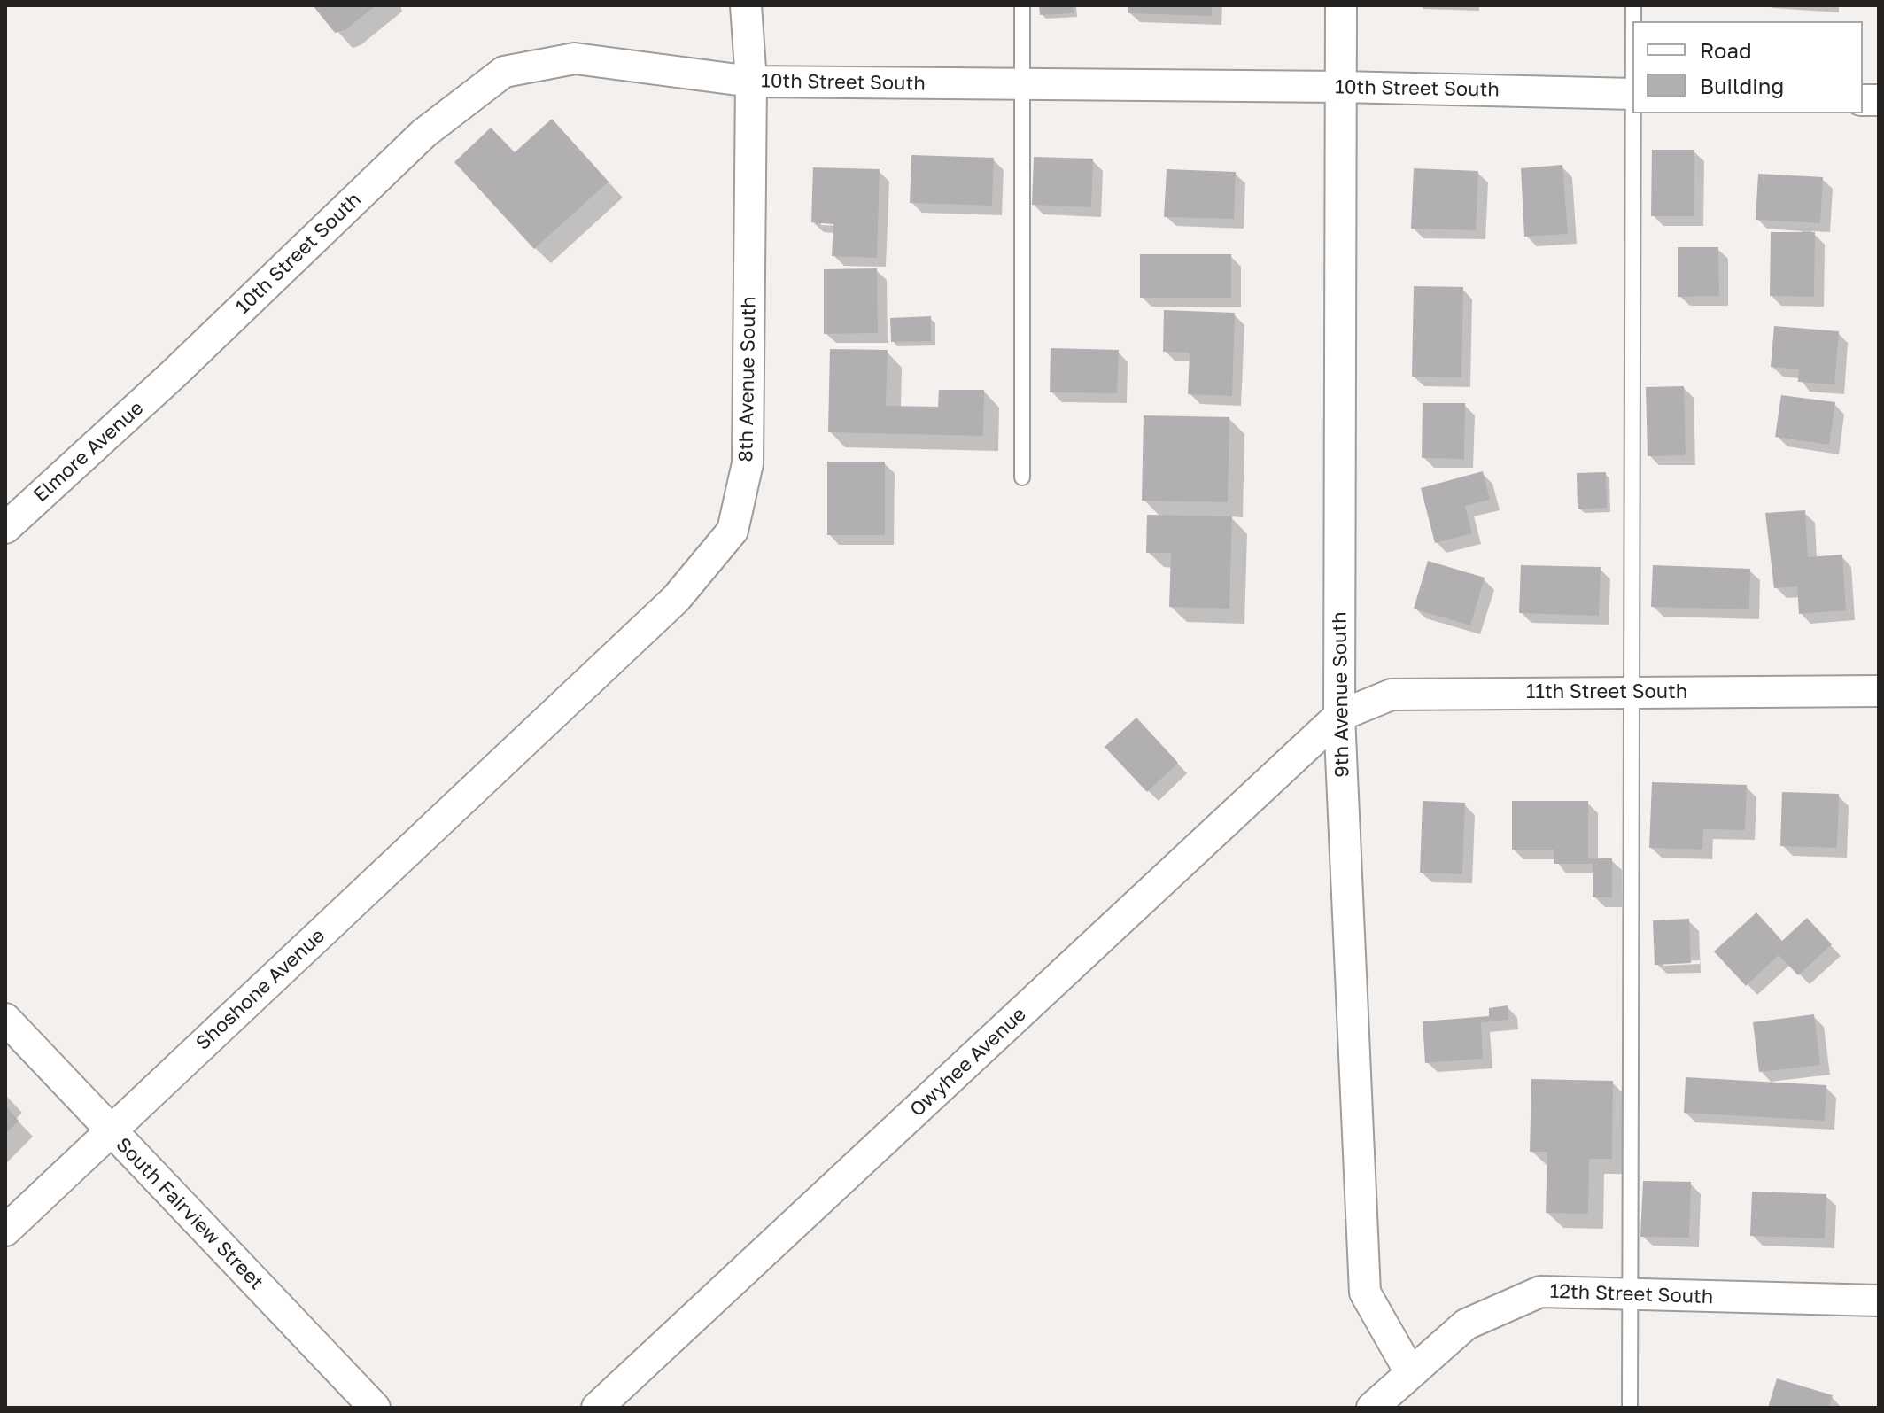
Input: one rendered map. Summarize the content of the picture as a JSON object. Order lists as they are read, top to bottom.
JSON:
{
  "streets": {
    "street": [
      "10th Street South",
      "8th Avenue South",
      "Elmore Avenue",
      "11th Street South",
      "9th Avenue South",
      "Shoshone Avenue",
      "Owyhee Avenue",
      "South Fairview Street",
      "12th Street South"
    ]
  },
  "crossings": [
    ["10th Street South", "8th Avenue South"],
    ["10th Street South", "Elmore Avenue"],
    ["10th Street South", "9th Avenue South"],
    ["8th Avenue South", "Shoshone Avenue"],
    ["11th Street South", "9th Avenue South"],
    ["11th Street South", "Owyhee Avenue"],
    ["9th Avenue South", "Owyhee Avenue"],
    ["9th Avenue South", "12th Street South"],
    ["Shoshone Avenue", "South Fairview Street"]
  ],
  "legend": ["Road", "Building"]
}
